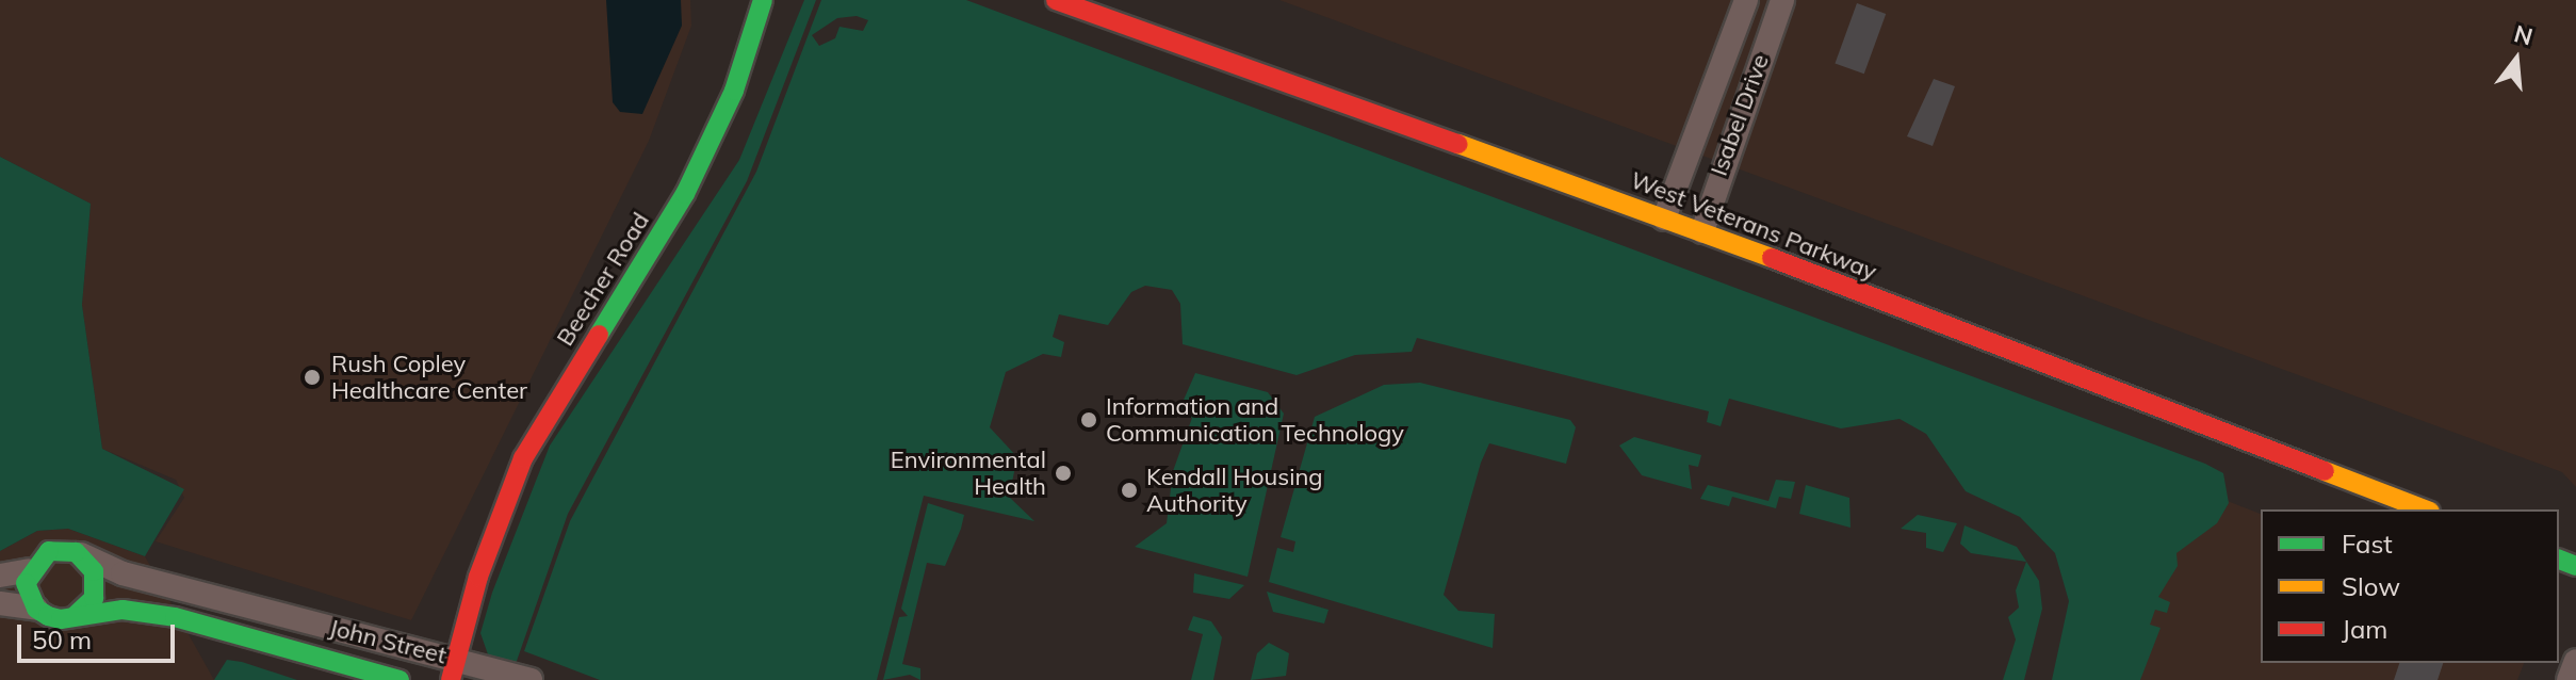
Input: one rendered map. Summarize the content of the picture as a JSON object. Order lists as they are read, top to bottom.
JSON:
{
  "streets": {
    "main road": ["West Veterans Parkway", "Beecher Road", "John Street"],
    "street": ["Isabel Drive"]
  },
  "crossings": [
    ["Isabel Drive", "West Veterans Parkway"],
    ["Beecher Road", "John Street"]
  ],
  "places": [
    "Rush Copley Healthcare Center",
    "Information and Communication Technology",
    "Environmental Health",
    "Kendall Housing Authority"
  ],
  "legend": ["Fast", "Slow", "Jam"],
  "scale_bar": "50 m",
  "north": "top"
}
